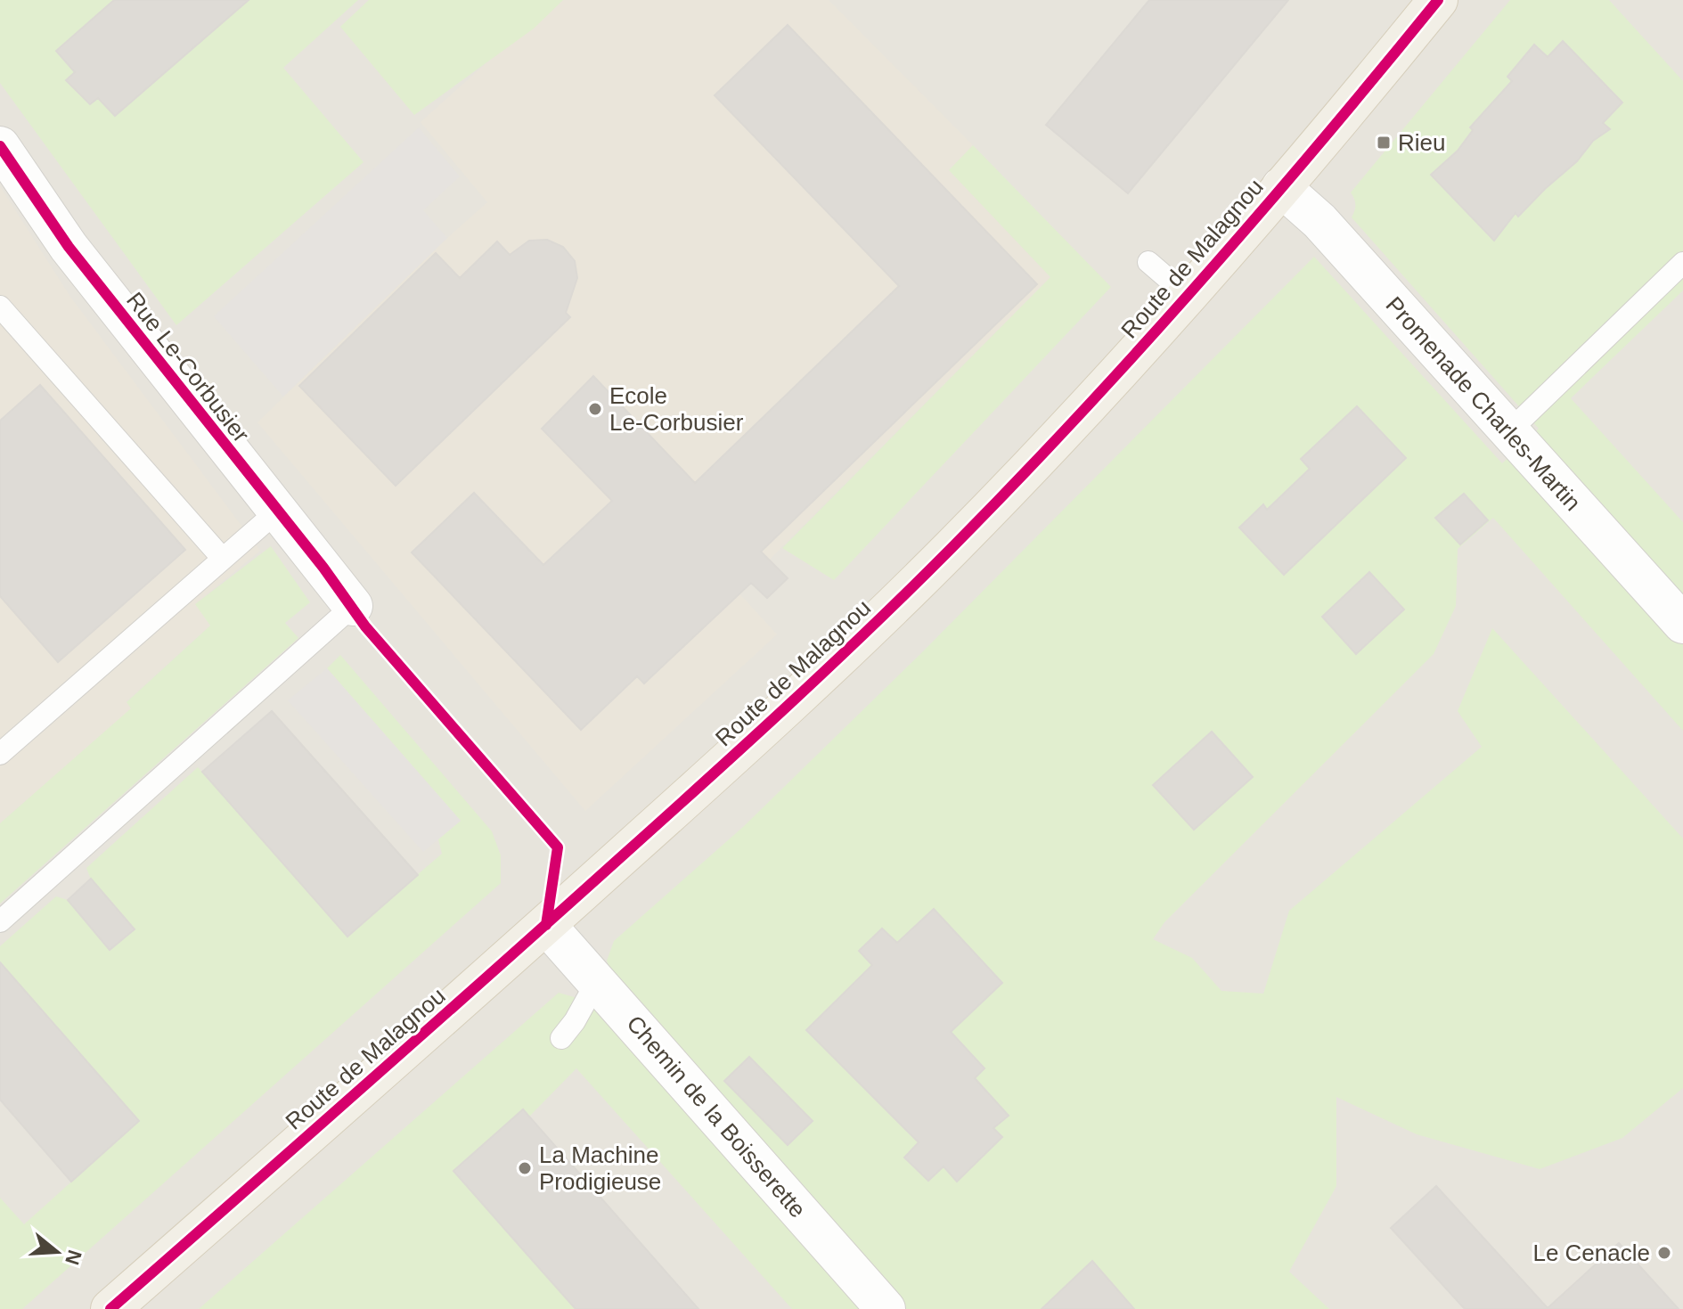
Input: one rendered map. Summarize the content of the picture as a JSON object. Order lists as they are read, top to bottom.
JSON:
{
  "streets": {
    "main road": ["Route de Malagnou"],
    "street": ["Rue Le-Corbusier", "Promenade Charles-Martin", "Chemin de la Boisserette"]
  },
  "crossings": [
    ["Route de Malagnou", "Promenade Charles-Martin"],
    ["Route de Malagnou", "Chemin de la Boisserette"]
  ],
  "places": {
    "transit": ["Rieu"],
    "other": ["Ecole Le-Corbusier", "La Machine Prodigieuse", "Le Cenacle"]
  },
  "north": "right"
}
